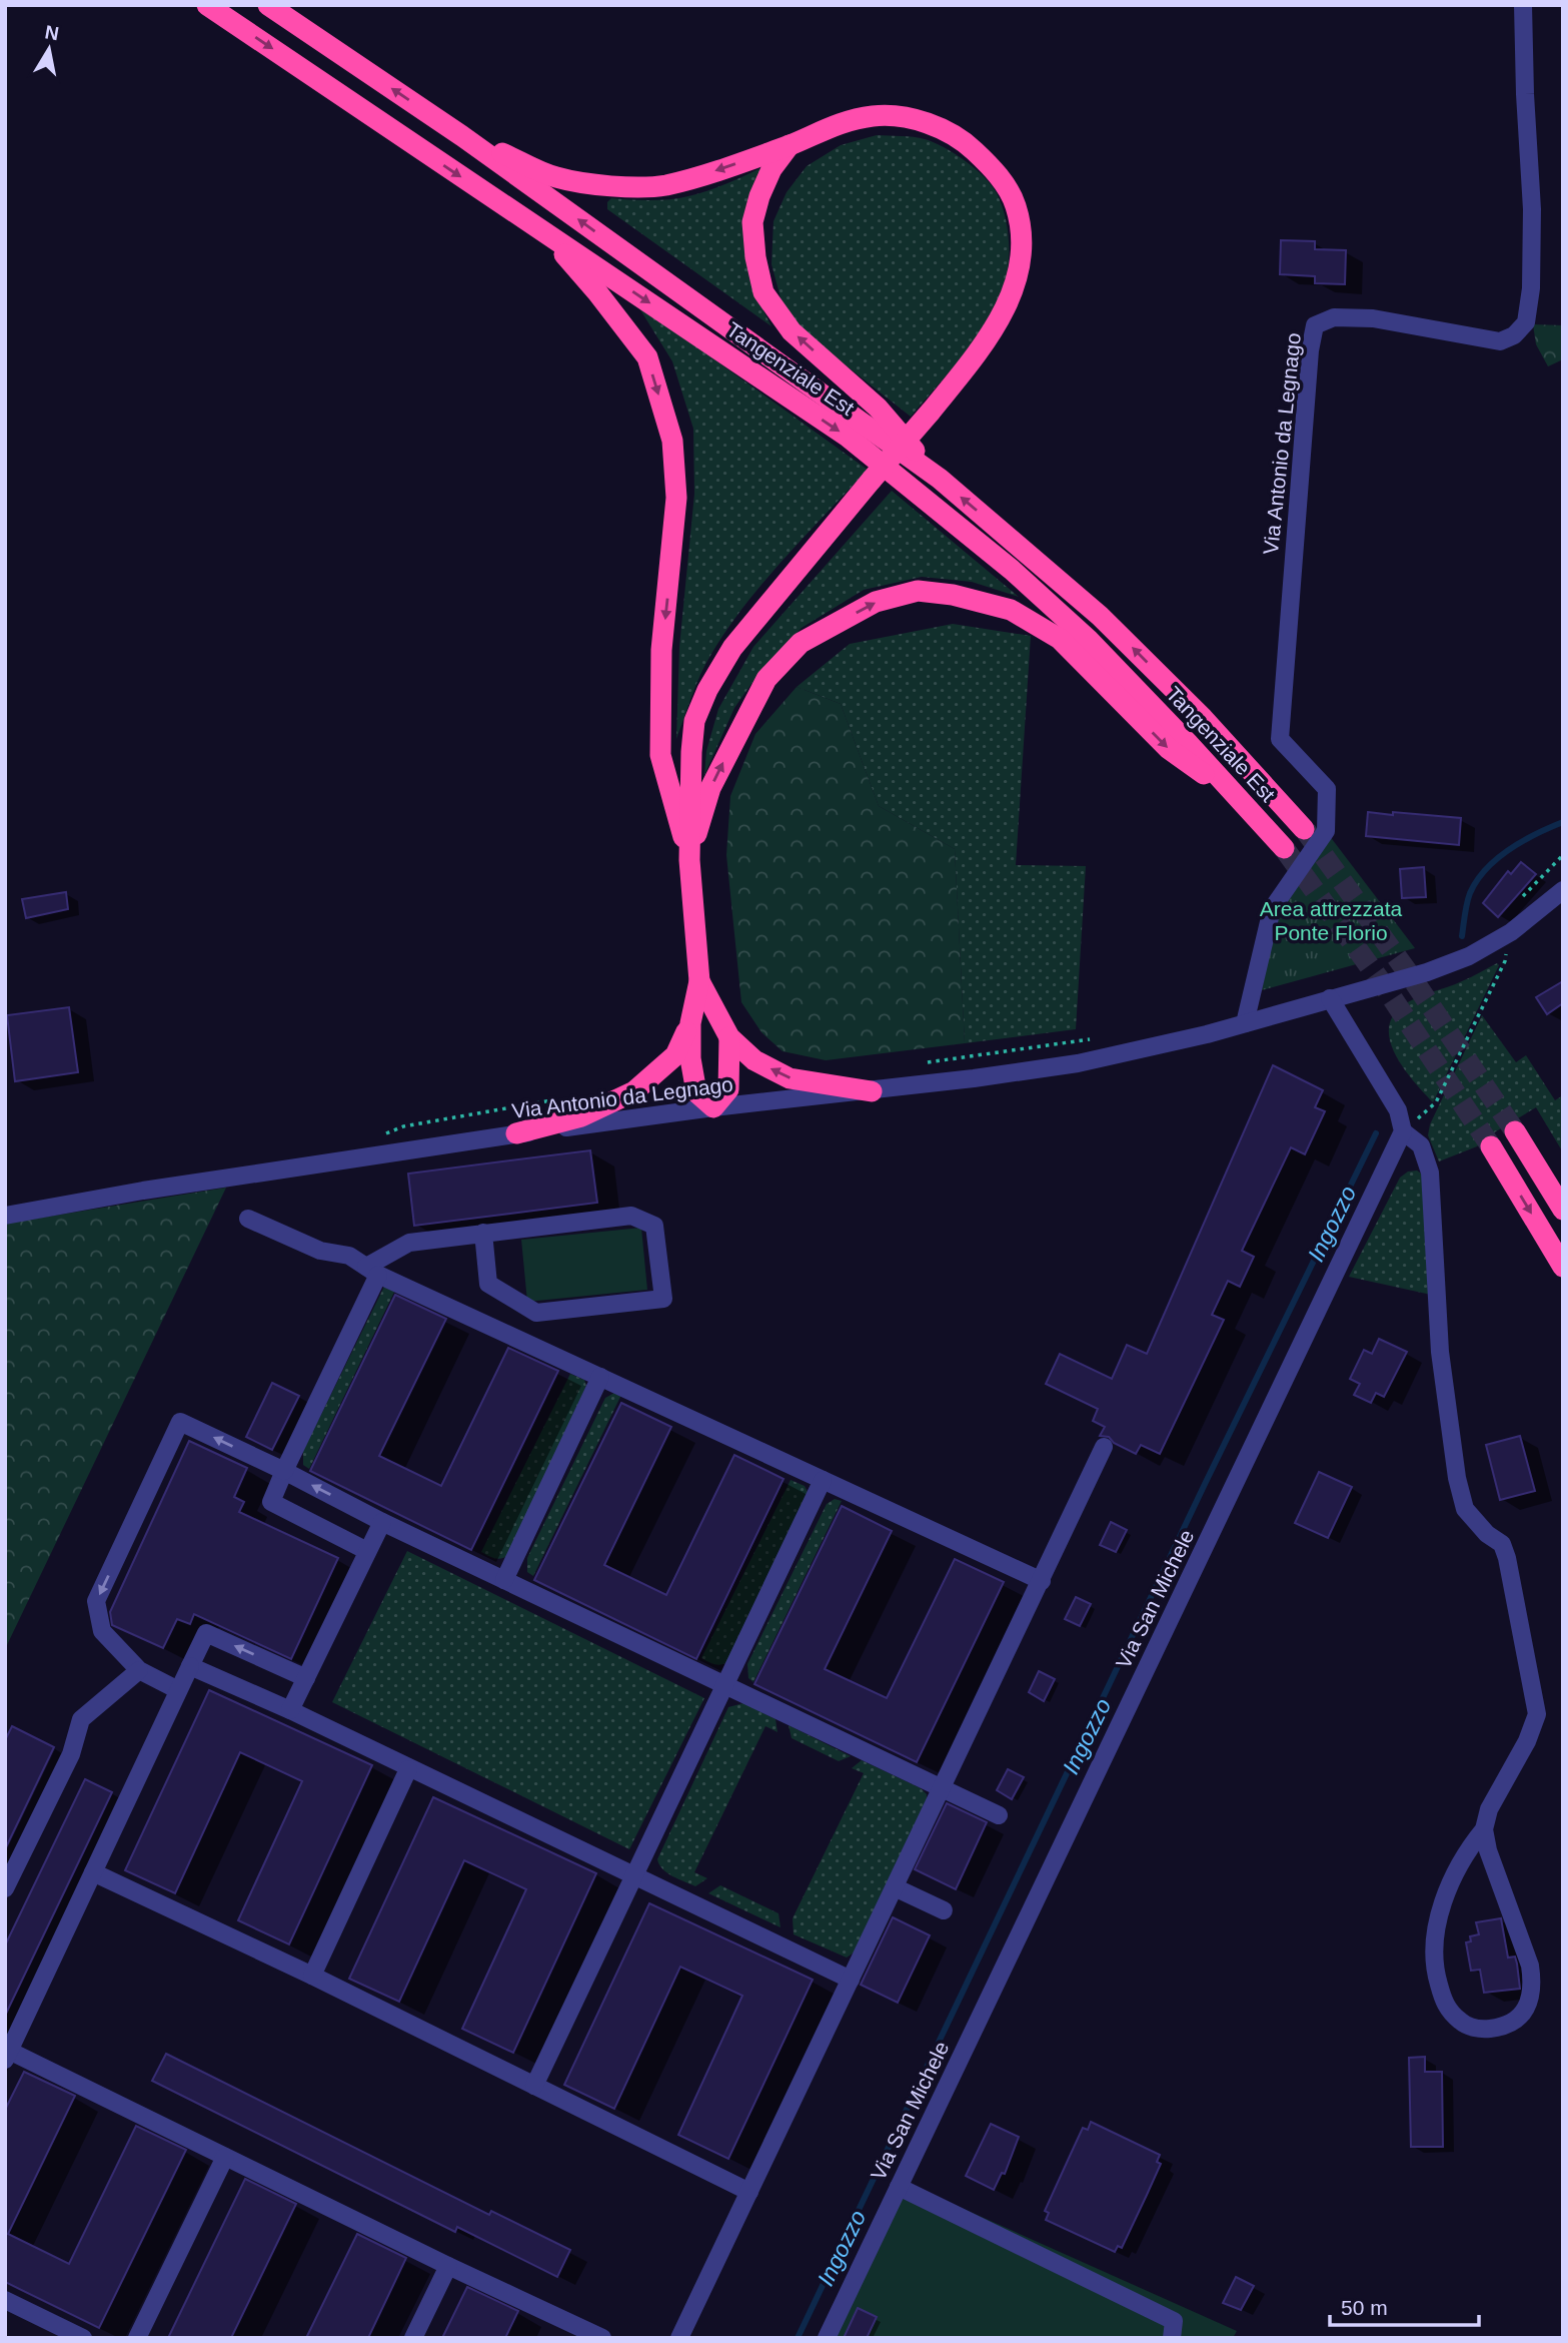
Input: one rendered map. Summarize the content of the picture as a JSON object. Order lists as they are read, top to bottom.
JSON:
{
  "streets": {
    "highway": ["Tangenziale Est"],
    "street": ["Via Antonio da Legnago", "Via San Michele"]
  },
  "water": ["Ingozzo"],
  "parks": ["Area attrezzata Ponte Florio"],
  "scale_bar": "50 m",
  "north": "top"
}
